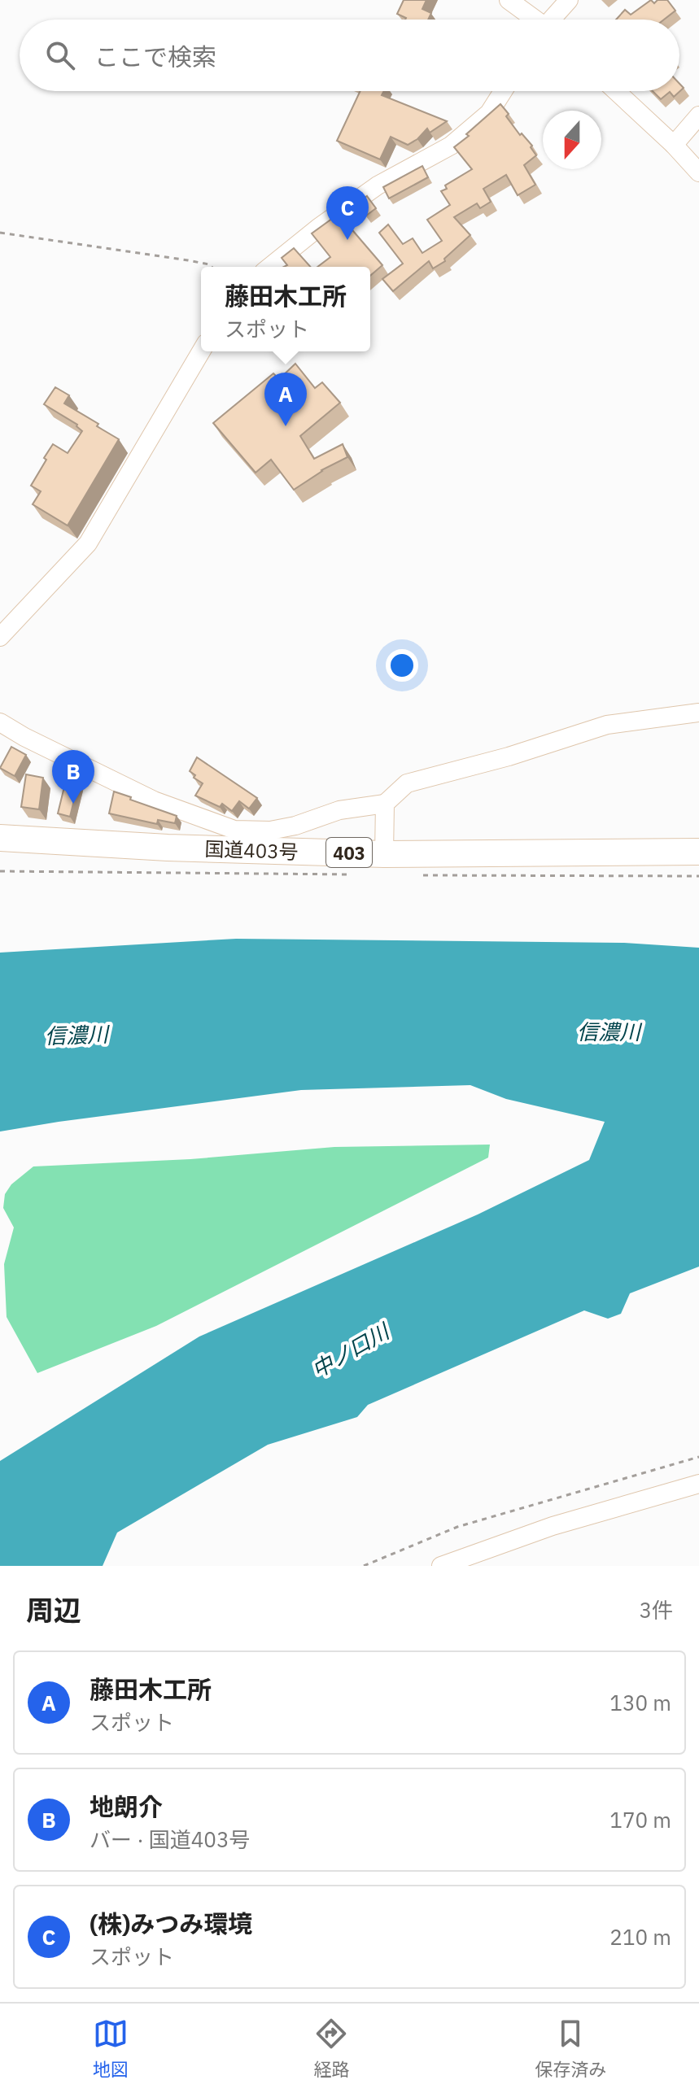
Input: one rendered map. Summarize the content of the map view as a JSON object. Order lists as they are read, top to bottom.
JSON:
{
  "streets": {
    "highway": ["国道403号", "403"]
  },
  "water": ["信濃川", "中ノ口川"],
  "north": "bottom",
  "page": {
    "search": "ここで検索",
    "pins": ["C", "A", "B"],
    "popup": ["藤田木工所", "スポット"],
    "heading": ["周辺", "3件"],
    "list": [
      {
        "mark": "A",
        "name": "藤田木工所",
        "note": "スポット",
        "value": "130 m"
      },
      {
        "mark": "B",
        "name": "地朗介",
        "note": "バー · 国道403号",
        "value": "170 m"
      },
      {
        "mark": "C",
        "name": "(株)みつみ環境",
        "note": "スポット",
        "value": "210 m"
      }
    ],
    "nav": ["地図", "経路", "保存済み"]
  }
}
